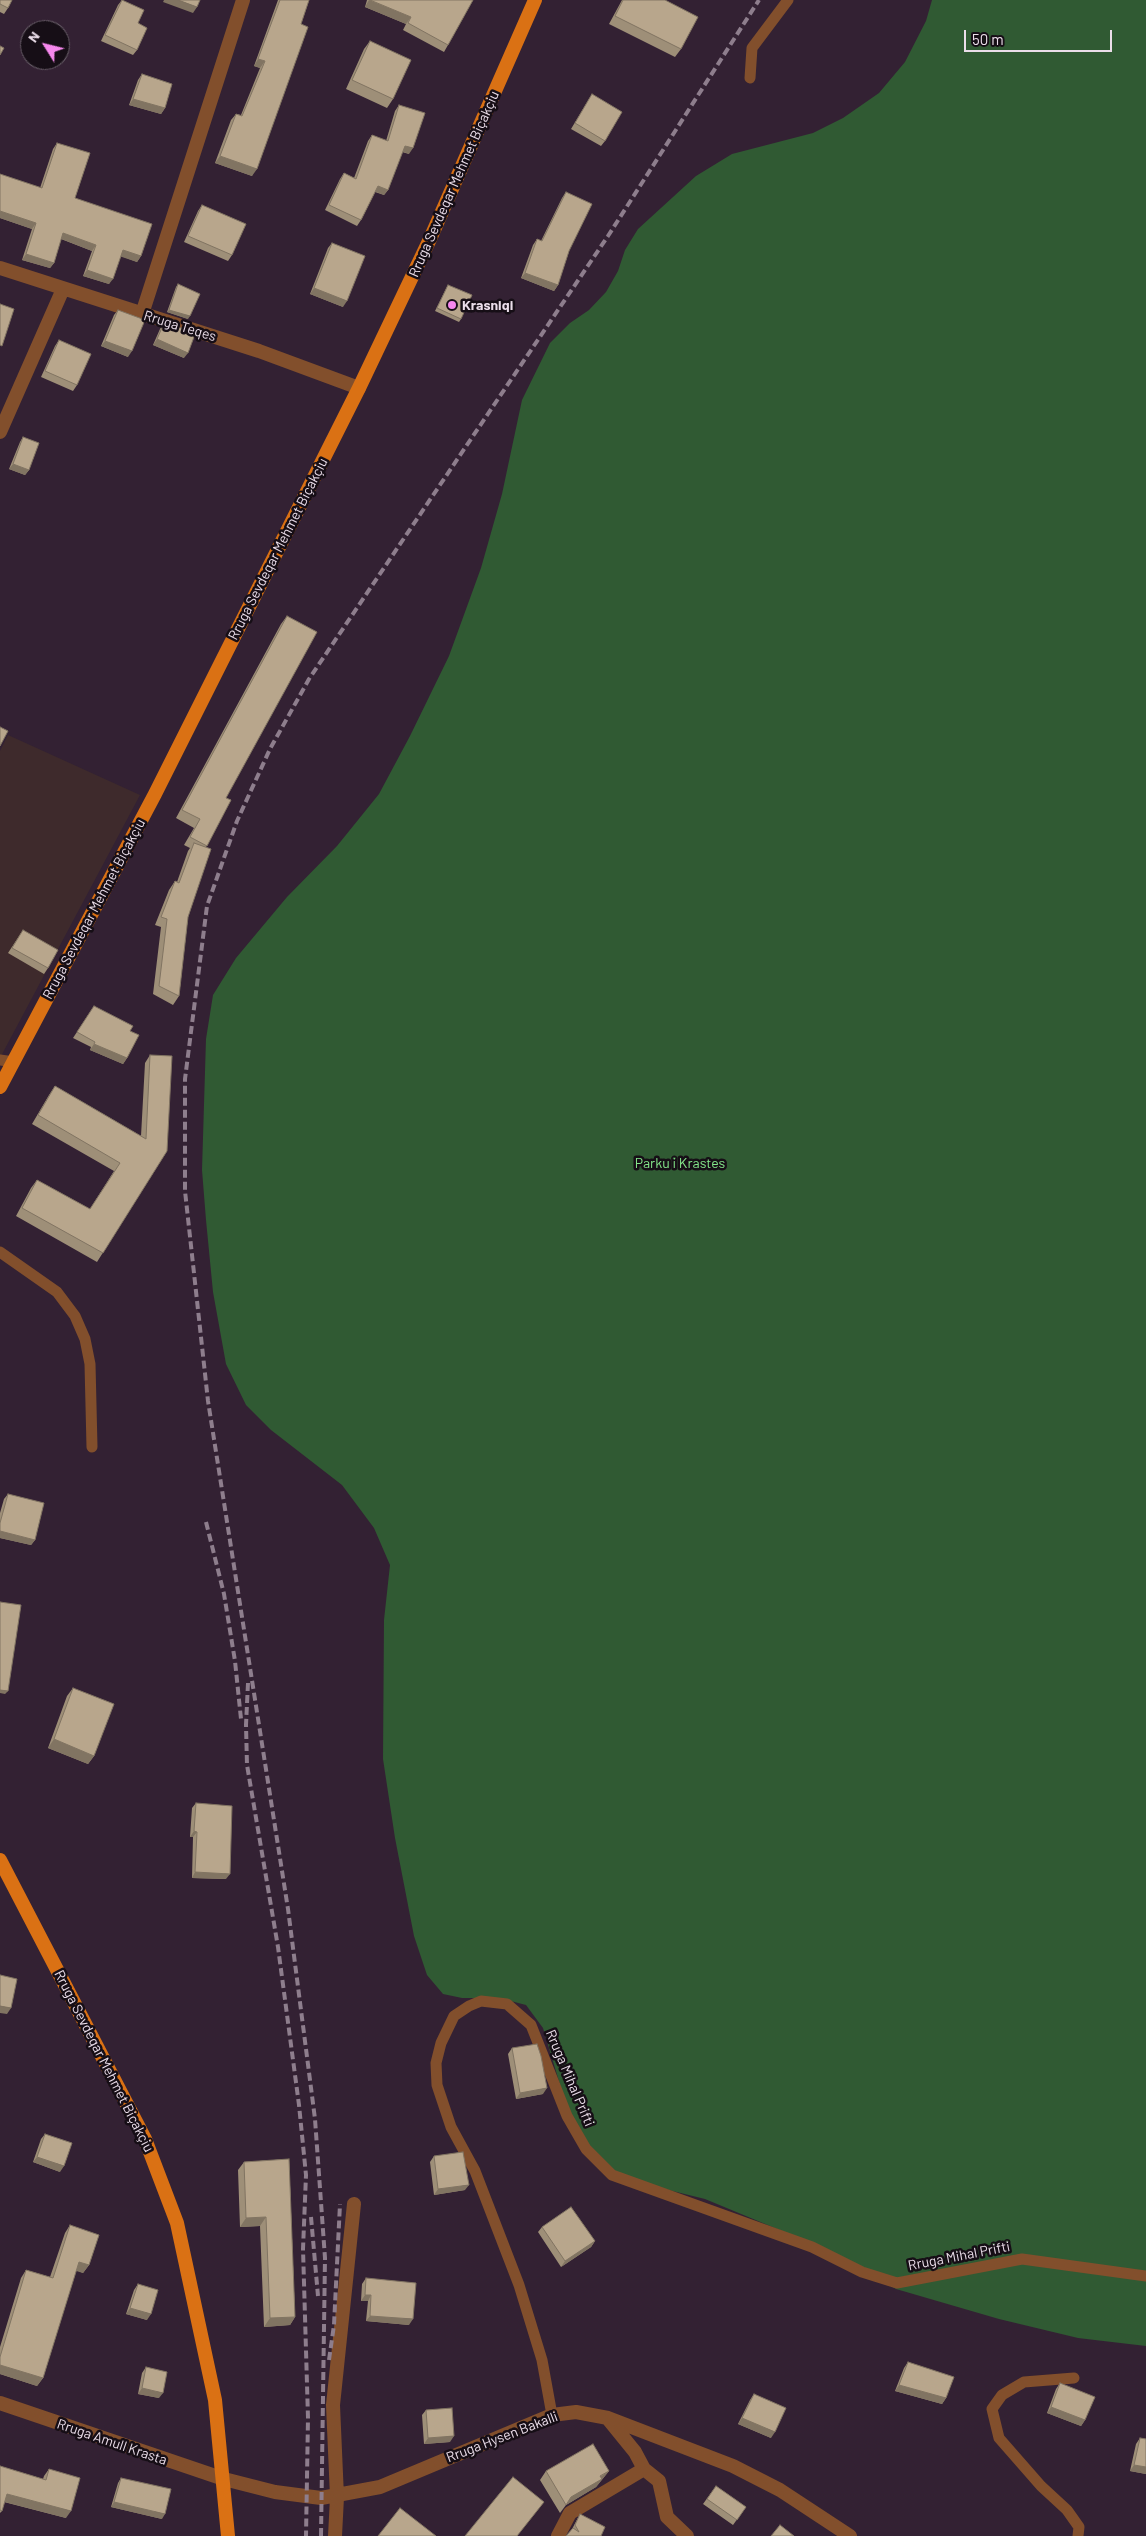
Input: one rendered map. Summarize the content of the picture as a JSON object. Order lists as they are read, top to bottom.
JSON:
{
  "streets": {
    "main road": ["Rruga Sevdeqar Mehmet Biçakçiu"],
    "street": ["Rruga Teqes", "Rruga Hysen Bakalli", "Rruga Amull Krasta"],
    "lane": ["Rruga Mihal Prifti"]
  },
  "crossings": [
    ["Rruga Sevdeqar Mehmet Biçakçiu", "Rruga Teqes"],
    ["Rruga Sevdeqar Mehmet Biçakçiu", "Rruga Hysen Bakalli"],
    ["Rruga Sevdeqar Mehmet Biçakçiu", "Rruga Amull Krasta"],
    ["Rruga Mihal Prifti", "Rruga Hysen Bakalli"],
    ["Rruga Hysen Bakalli", "Rruga Amull Krasta"]
  ],
  "parks": ["Parku i Krastes"],
  "places": ["Krasniqi"],
  "scale_bar": "50 m",
  "north": "top left"
}
